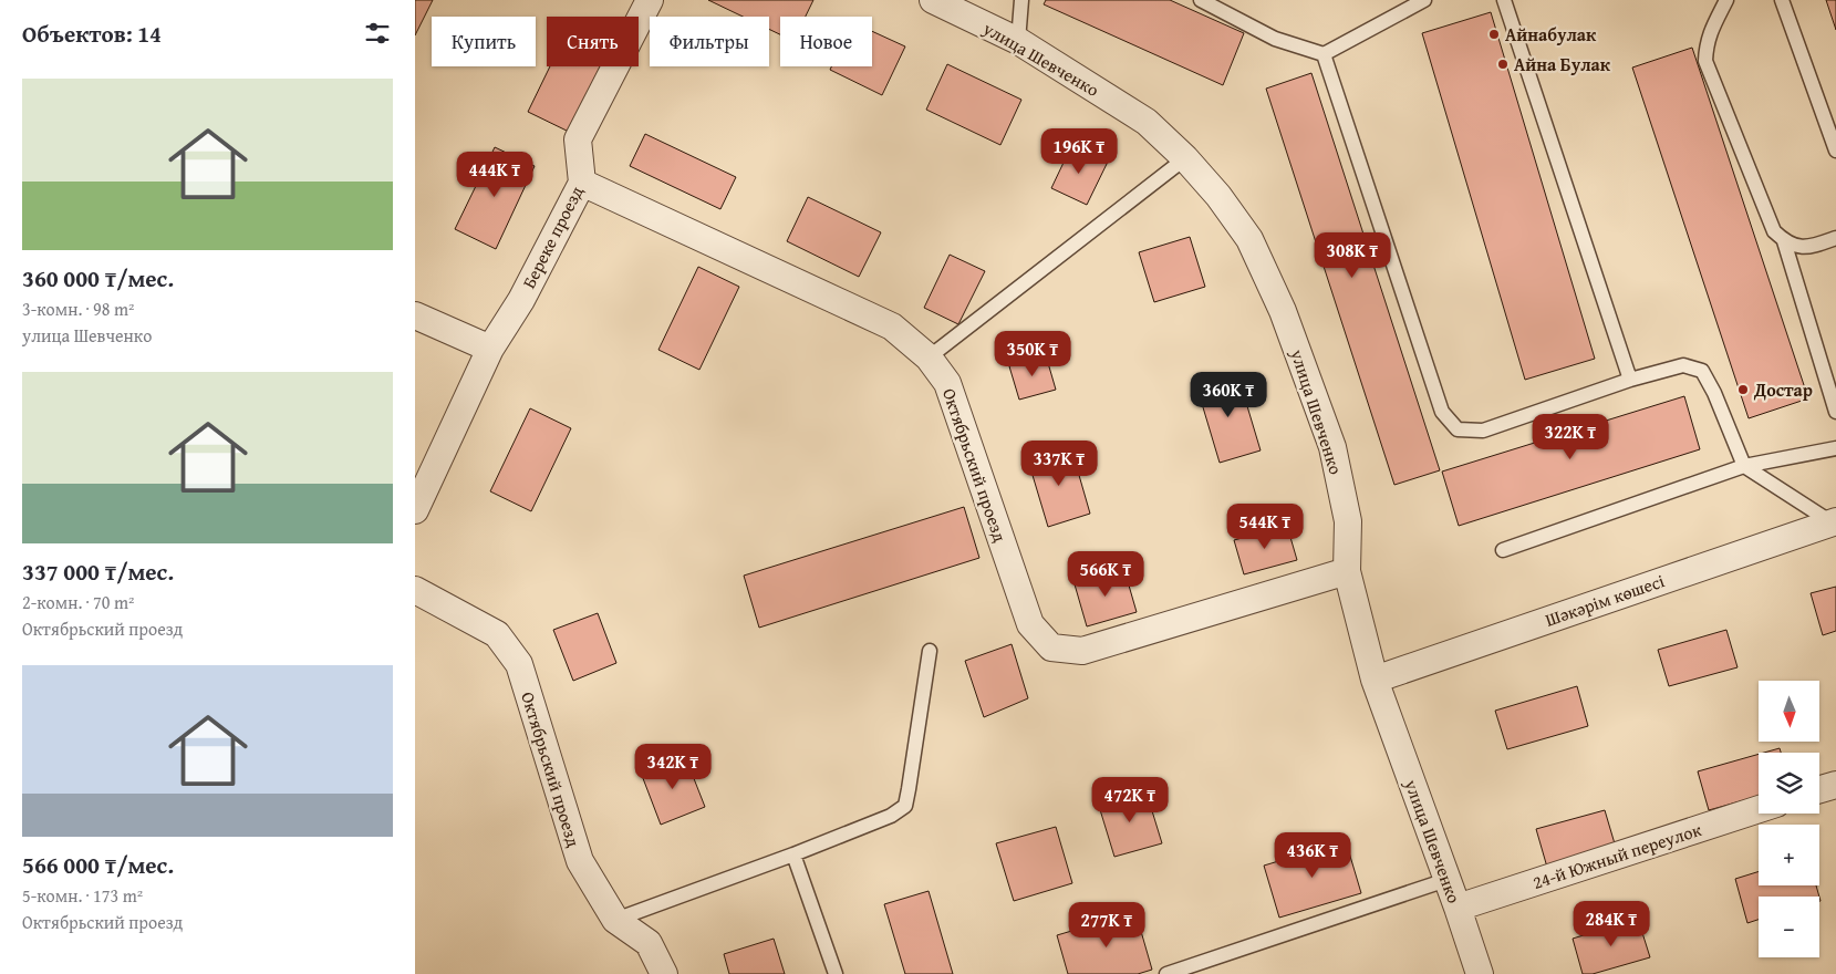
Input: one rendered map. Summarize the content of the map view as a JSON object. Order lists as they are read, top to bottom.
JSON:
{
  "streets": {
    "street": [
      "улица Шевченко",
      "Береке проезд",
      "Октябрьский проезд",
      "Шәкәрім көшесі",
      "24-й Южный переулок"
    ]
  },
  "crossings": [
    ["улица Шевченко", "Октябрьский проезд"],
    ["улица Шевченко", "Шәкәрім көшесі"],
    ["улица Шевченко", "24-й Южный переулок"],
    ["Береке проезд", "Октябрьский проезд"]
  ],
  "places": ["Айнабулак", "Айна Булак", "Достар"],
  "north": "bottom",
  "page": {
    "heading": "Объектов: 14",
    "chip": [
      "Купить",
      "Снять",
      "Фильтры",
      "Новое"
    ],
    "list": [
      {
        "name": "360 000 ₸/мес.",
        "note": "3-комн. · 98 m² · улица Шевченко"
      },
      {
        "name": "337 000 ₸/мес.",
        "note": "2-комн. · 70 m² · Октябрьский проезд"
      },
      {
        "name": "566 000 ₸/мес.",
        "note": "5-комн. · 173 m² · Октябрьский проезд"
      }
    ],
    "price": [
      "196K ₸",
      "444K ₸",
      "308K ₸",
      "350K ₸",
      "360K ₸",
      "322K ₸",
      "337K ₸",
      "544K ₸",
      "566K ₸",
      "342K ₸",
      "472K ₸",
      "436K ₸",
      "284K ₸",
      "277K ₸"
    ],
    "map_buttons": ["+", "−"]
  }
}
